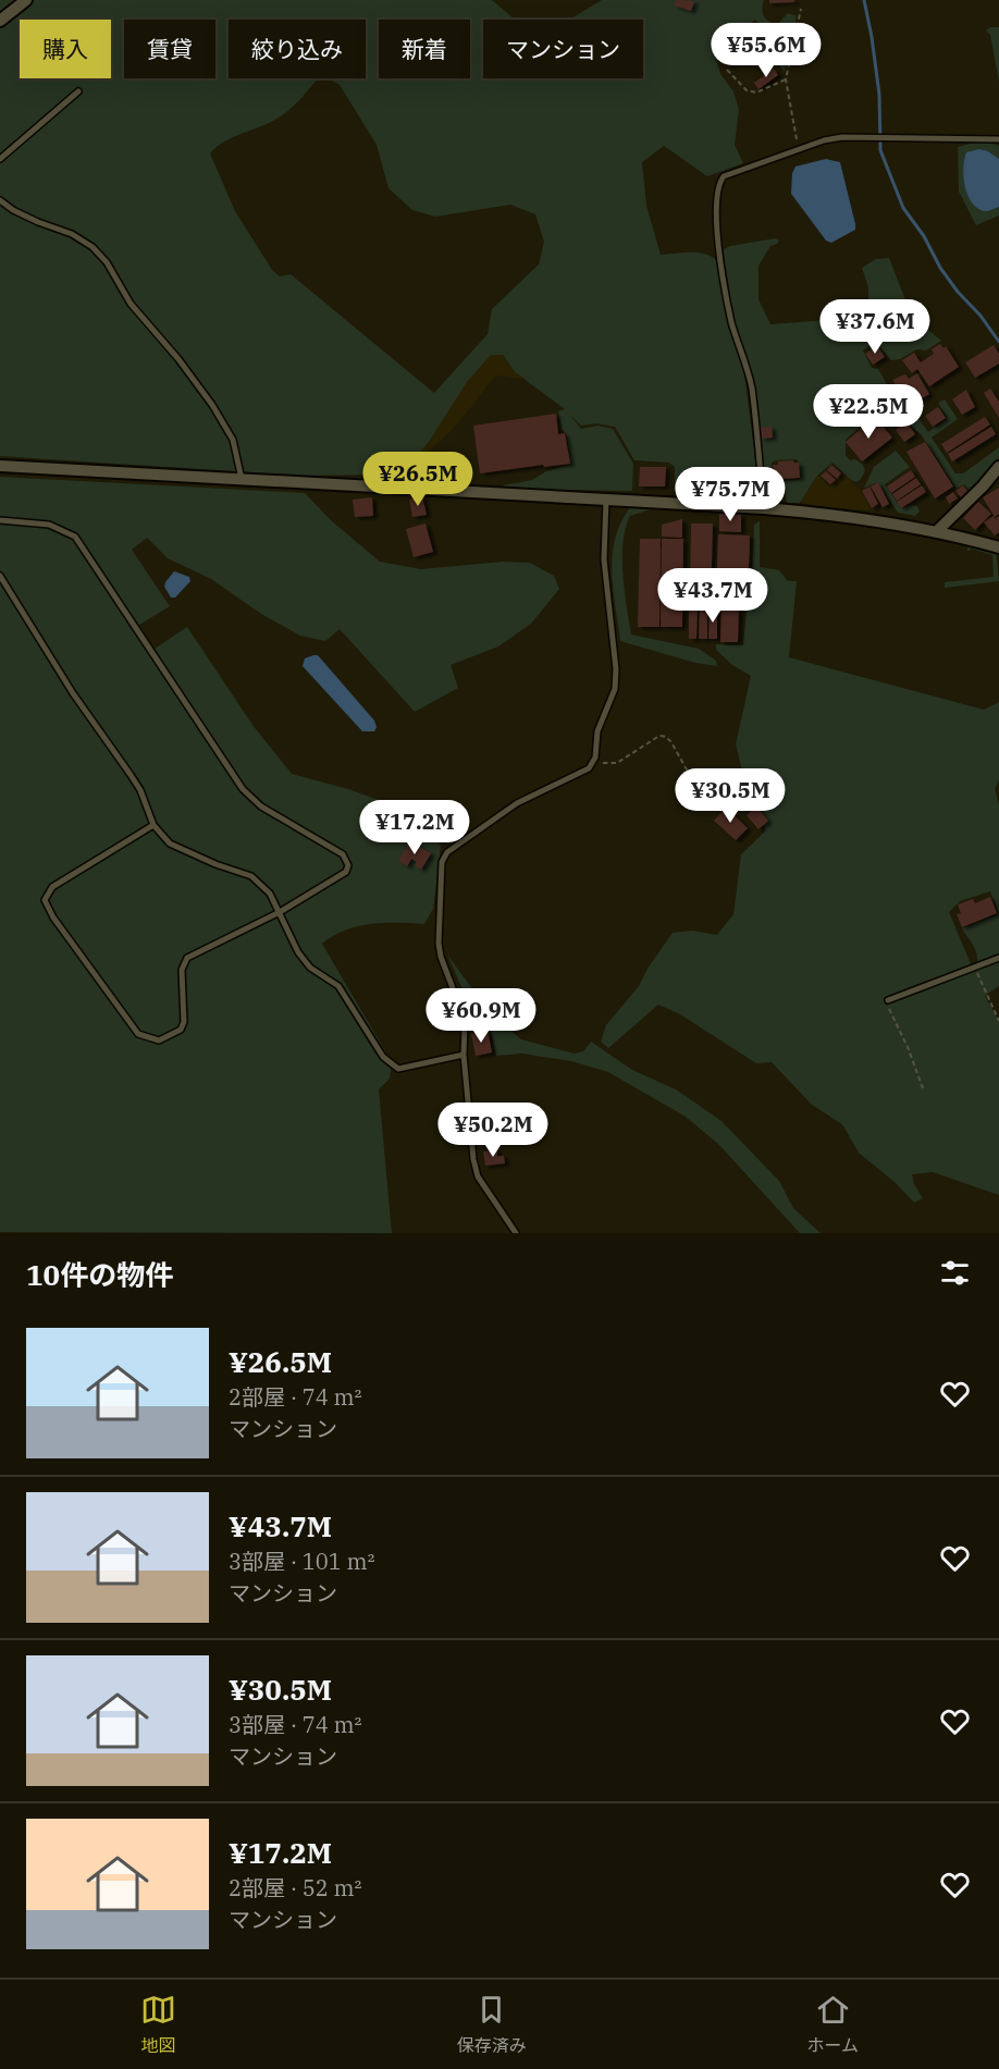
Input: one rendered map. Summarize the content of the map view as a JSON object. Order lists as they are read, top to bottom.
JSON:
{
  "page": {
    "chip": [
      "購入",
      "賃貸",
      "絞り込み",
      "新着",
      "マンション"
    ],
    "price": [
      "¥55.6M",
      "¥37.6M",
      "¥22.5M",
      "¥26.5M",
      "¥75.7M",
      "¥43.7M",
      "¥30.5M",
      "¥17.2M",
      "¥60.9M",
      "¥50.2M"
    ],
    "heading": "10件の物件",
    "list": [
      {
        "name": "¥26.5M",
        "note": "2部屋 · 74 m² · マンション"
      },
      {
        "name": "¥43.7M",
        "note": "3部屋 · 101 m² · マンション"
      },
      {
        "name": "¥30.5M",
        "note": "3部屋 · 74 m² · マンション"
      },
      {
        "name": "¥17.2M",
        "note": "2部屋 · 52 m² · マンション"
      }
    ],
    "tabs": ["地図", "保存済み", "ホーム"]
  }
}
